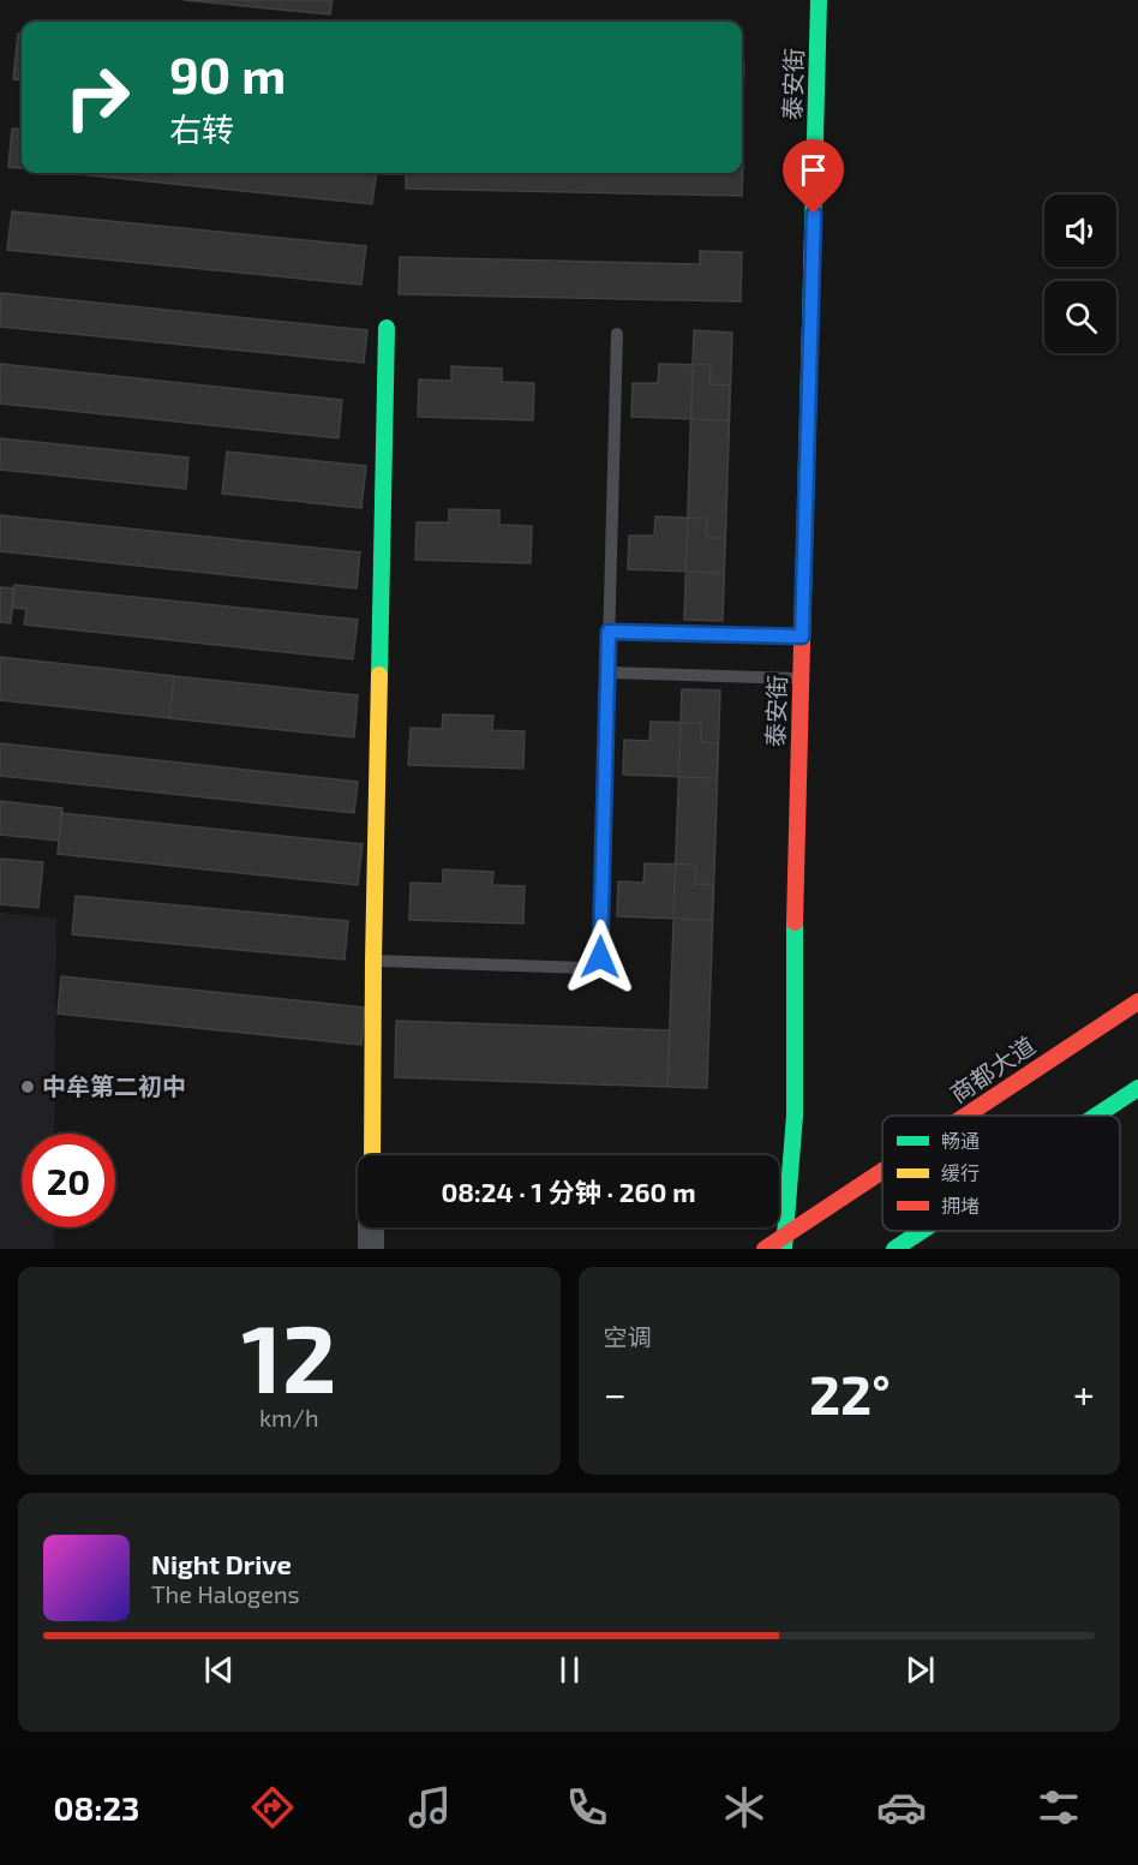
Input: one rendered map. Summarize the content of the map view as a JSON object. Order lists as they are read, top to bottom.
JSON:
{
  "streets": {
    "main road": ["泰安街", "商都大道"]
  },
  "crossings": [
    ["泰安街", "商都大道"]
  ],
  "places": ["中牟第二初中"],
  "legend": ["畅通", "缓行", "拥堵"],
  "page": {
    "turn": ["90 m", "右转"],
    "limit": "20",
    "trip": "08:24 · 1 分钟 · 260 m",
    "tile": [
      ["12", "km/h"],
      "空调"
    ],
    "heat": ["−", "22°", "+"],
    "song": ["Night Drive", "The Halogens"],
    "tabs": "08:23"
  }
}
